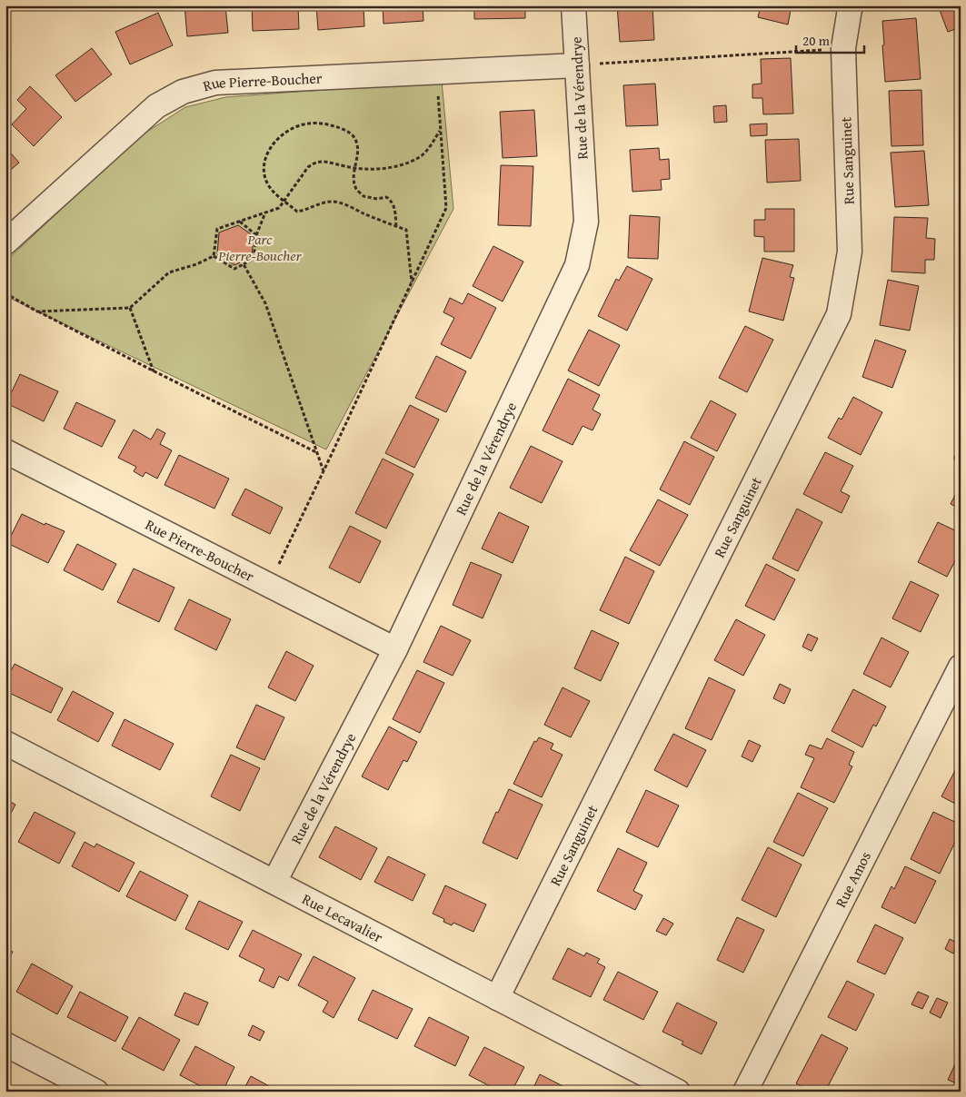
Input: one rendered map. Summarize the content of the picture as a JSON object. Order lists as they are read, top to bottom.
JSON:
{
  "streets": {
    "street": [
      "Rue Pierre-Boucher",
      "Rue de la Vérendrye",
      "Rue Sanguinet",
      "Rue Amos",
      "Rue Lecavalier"
    ]
  },
  "crossings": [
    ["Rue Pierre-Boucher", "Rue de la Vérendrye"],
    ["Rue de la Vérendrye", "Rue Lecavalier"],
    ["Rue Sanguinet", "Rue Lecavalier"]
  ],
  "parks": ["Parc Pierre-Boucher"],
  "scale_bar": "20 m"
}
